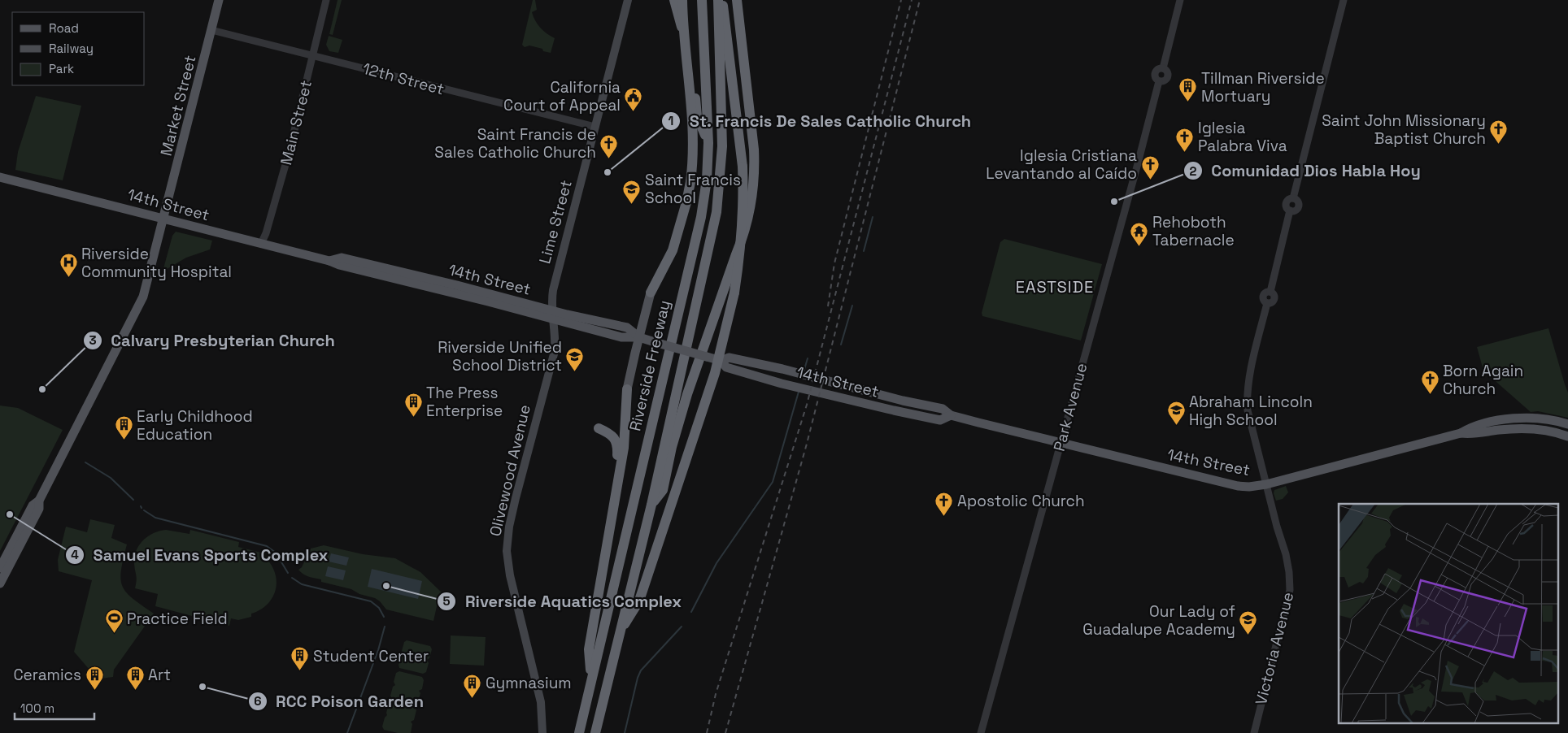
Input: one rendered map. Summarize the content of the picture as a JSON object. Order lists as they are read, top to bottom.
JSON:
{
  "streets": {
    "highway": ["Riverside Freeway"],
    "main road": [
      "Market Street",
      "14th Street",
      "Lime Street",
      "Olivewood Avenue"
    ],
    "street": [
      "12th Street",
      "Main Street",
      "Park Avenue",
      "Victoria Avenue"
    ]
  },
  "crossings": [
    ["12th Street", "Market Street"],
    ["12th Street", "Main Street"],
    ["12th Street", "Lime Street"],
    ["Market Street", "14th Street"],
    ["Main Street", "14th Street"],
    ["14th Street", "Lime Street"],
    ["14th Street", "Park Avenue"],
    ["14th Street", "Olivewood Avenue"],
    ["14th Street", "Victoria Avenue"],
    ["Lime Street", "Olivewood Avenue"]
  ],
  "districts": ["EASTSIDE"],
  "places": {
    "building": [
      "Tillman Riverside Mortuary",
      "The Press Enterprise",
      "Early Childhood Education",
      "Student Center",
      "Ceramics",
      "Art",
      "Gymnasium"
    ],
    "public building": ["California Court of Appeal"],
    "church": [
      "Saint John Missionary Baptist Church",
      "Iglesia Palabra Viva",
      "Saint Francis de Sales Catholic Church",
      "Iglesia Cristiana Levantando al Caído",
      "Born Again Church",
      "Apostolic Church"
    ],
    "other": [
      "St. Francis De Sales Catholic Church",
      "Comunidad Dios Habla Hoy",
      "Calvary Presbyterian Church",
      "Samuel Evans Sports Complex",
      "Riverside Aquatics Complex",
      "RCC Poison Garden"
    ],
    "school or university": [
      "Saint Francis School",
      "Riverside Unified School District",
      "Abraham Lincoln High School",
      "Our Lady of Guadalupe Academy"
    ],
    "temple": ["Rehoboth Tabernacle"],
    "hospital": ["Riverside Community Hospital"],
    "sports": ["Practice Field"]
  },
  "legend": ["Road", "Railway", "Park"],
  "scale_bar": "100 m"
}
